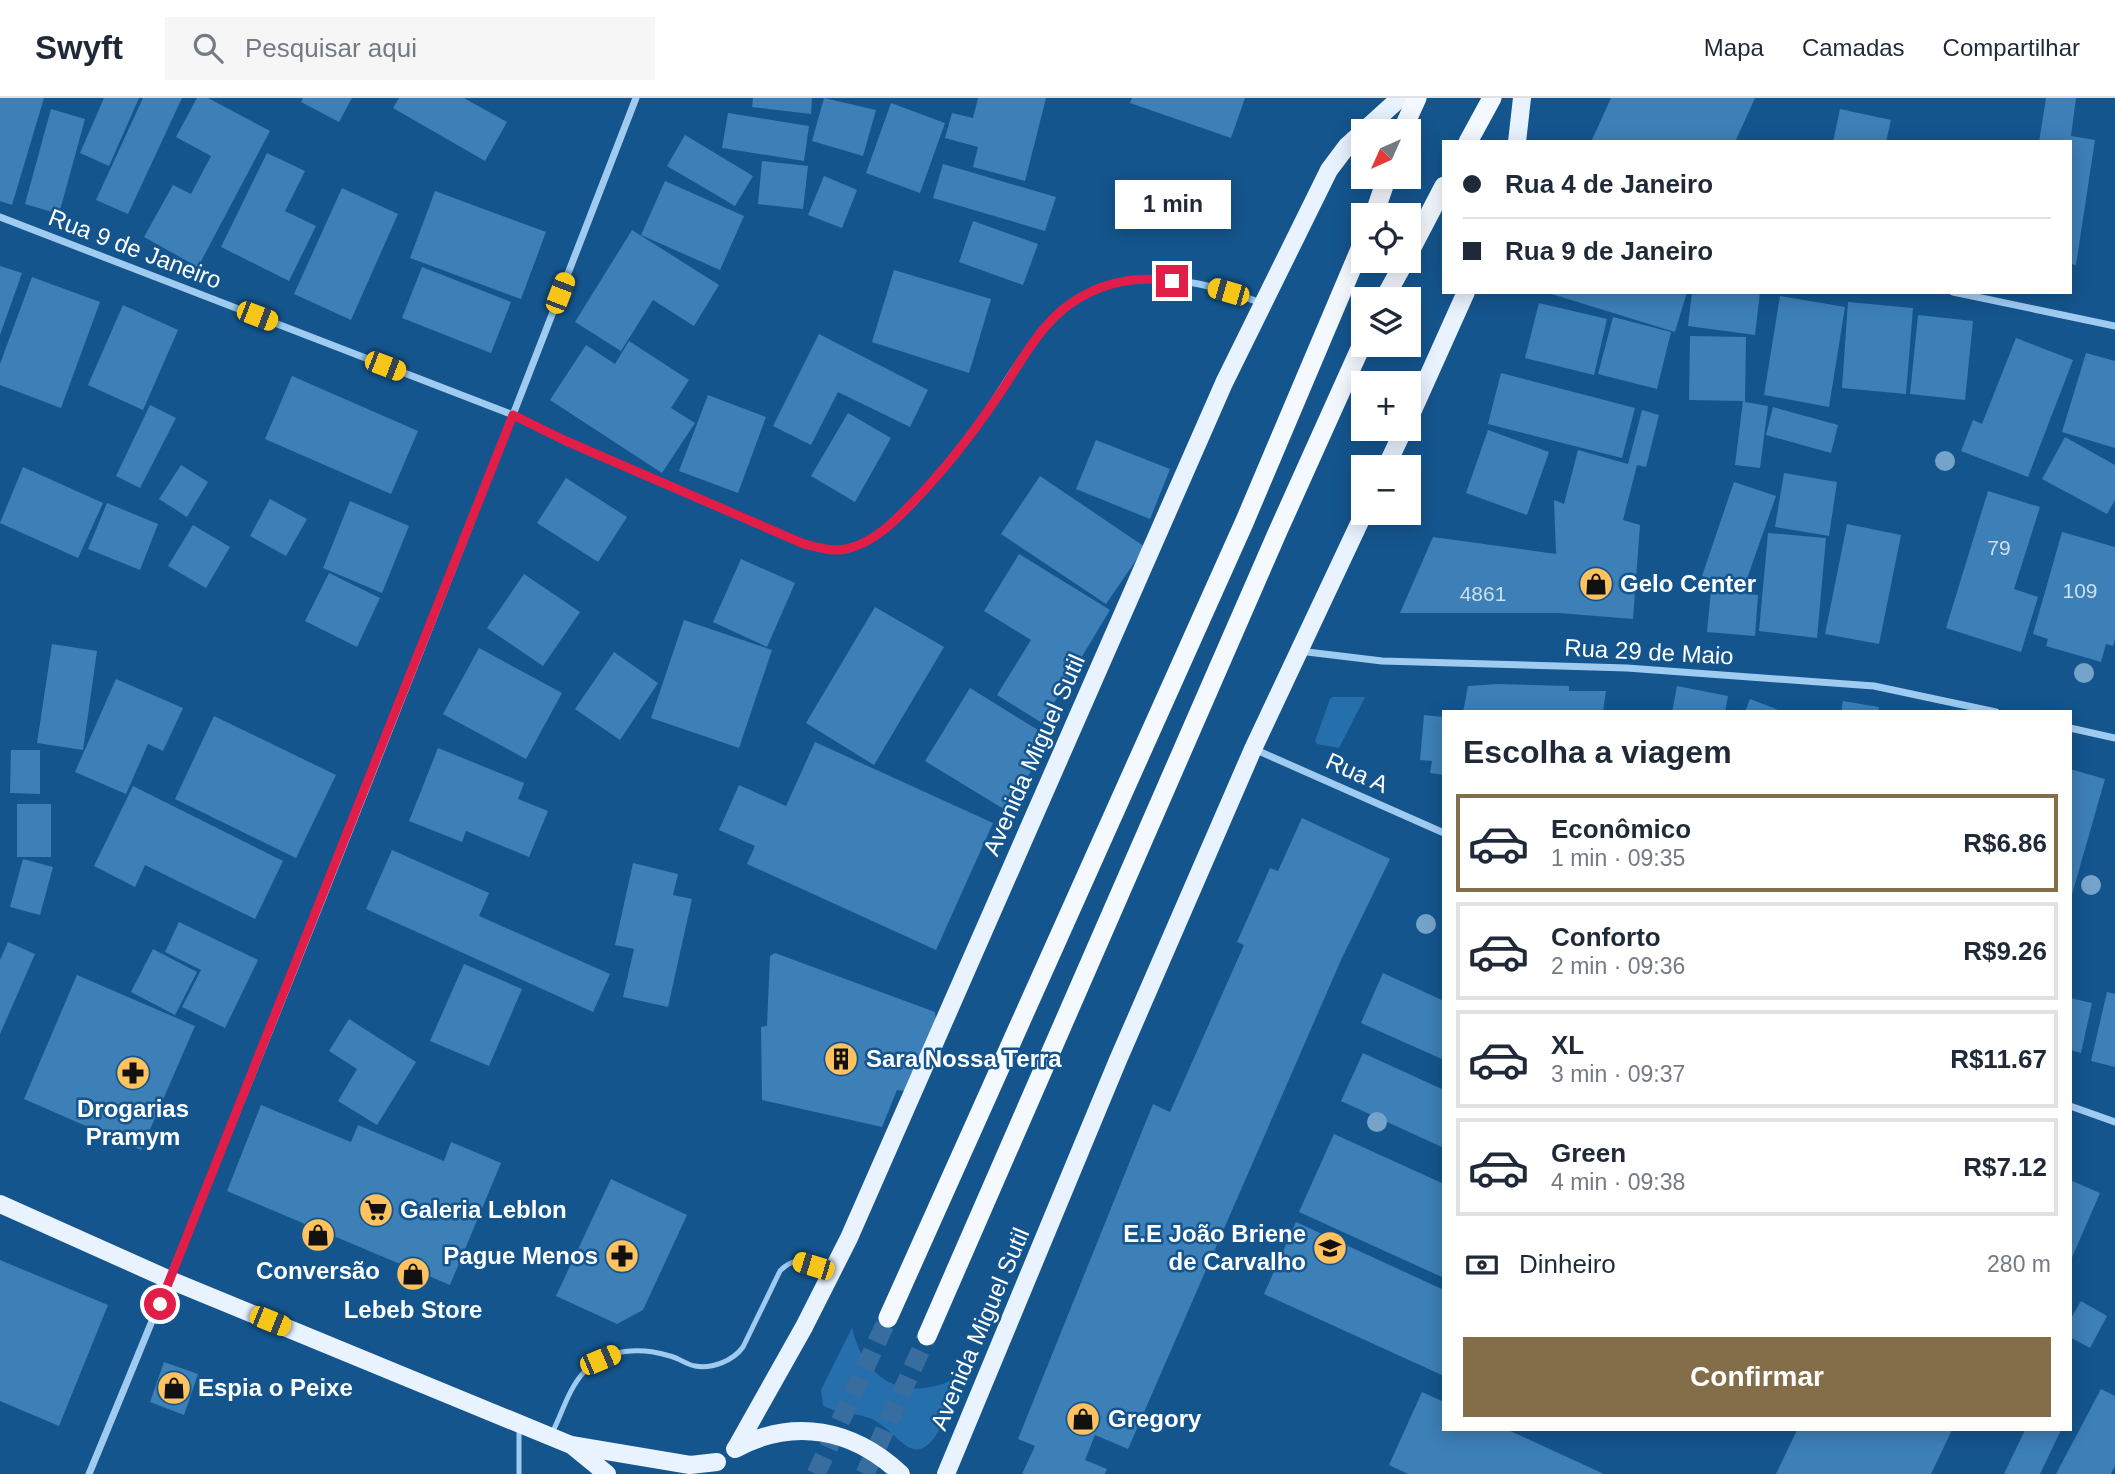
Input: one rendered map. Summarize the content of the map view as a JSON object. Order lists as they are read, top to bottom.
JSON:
{
  "streets": {
    "main road": ["Avenida Miguel Sutil"],
    "street": ["Rua 9 de Janeiro", "Rua 29 de Maio", "Rua A"]
  },
  "crossings": [
    ["Rua 9 de Janeiro", "Avenida Miguel Sutil"],
    ["Rua 29 de Maio", "Avenida Miguel Sutil"],
    ["Avenida Miguel Sutil", "Rua A"]
  ],
  "places": {
    "shop": [
      "Gelo Center",
      "Conversão",
      "Lebeb Store",
      "Espia o Peixe",
      "Gregory"
    ],
    "building": ["Sara Nossa Terra"],
    "pharmacy": ["Drogarias Pramym", "Pague Menos"],
    "supermarket": ["Galeria Leblon"],
    "school or university": ["E.E João Briene de Carvalho"]
  },
  "house_numbers": ["79", "109", "4861"],
  "north": "bottom left",
  "page": {
    "header": "Swyft",
    "search": "Pesquisar aqui",
    "nav": ["Mapa", "Camadas", "Compartilhar"],
    "map_buttons": ["+", "−"],
    "banner": ["Rua 4 de Janeiro", "Rua 9 de Janeiro"],
    "bubble": "1 min",
    "heading": "Escolha a viagem",
    "list": [
      {
        "name": "Econômico",
        "note": "1 min · 09:35",
        "value": "R$6.86"
      },
      {
        "name": "Conforto",
        "note": "2 min · 09:36",
        "value": "R$9.26"
      },
      {
        "name": "XL",
        "note": "3 min · 09:37",
        "value": "R$11.67"
      },
      {
        "name": "Green",
        "note": "4 min · 09:38",
        "value": "R$7.12"
      }
    ],
    "pay": ["Dinheiro", "280 m"],
    "buttons": "Confirmar"
  }
}
